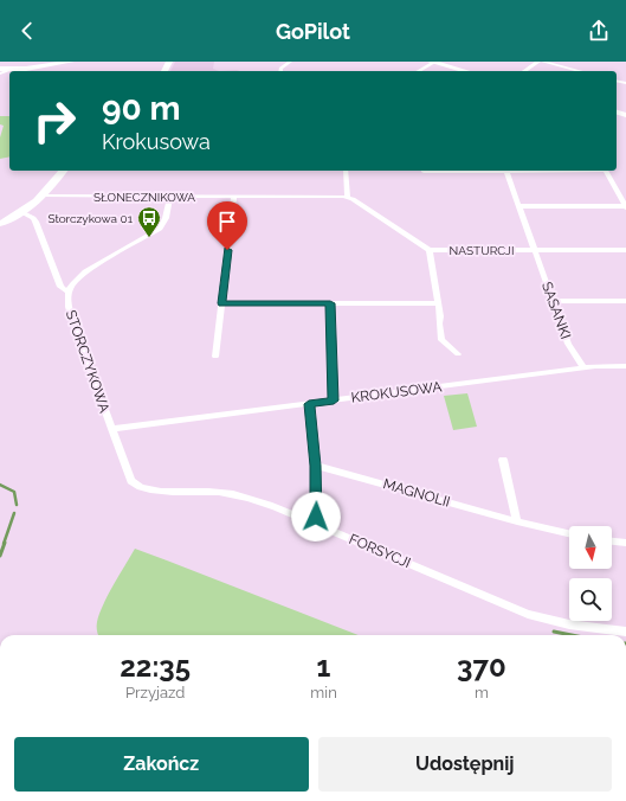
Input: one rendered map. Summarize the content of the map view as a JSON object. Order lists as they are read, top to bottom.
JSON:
{
  "streets": {
    "street": [
      "SŁONECZNIKOWA",
      "NASTURCJI",
      "SASANKI",
      "STORCZYKOWA",
      "KROKUSOWA",
      "MAGNOLII",
      "FORSYCJI"
    ]
  },
  "crossings": [
    ["SŁONECZNIKOWA", "NASTURCJI"],
    ["SŁONECZNIKOWA", "STORCZYKOWA"],
    ["NASTURCJI", "SASANKI"],
    ["SASANKI", "KROKUSOWA"],
    ["STORCZYKOWA", "KROKUSOWA"],
    ["STORCZYKOWA", "FORSYCJI"],
    ["KROKUSOWA", "FORSYCJI"]
  ],
  "places": {
    "bus stop": ["Storczykowa 01"]
  },
  "north": "bottom",
  "page": {
    "header": "GoPilot",
    "turn": ["90 m", "Krokusowa"],
    "eta": [
      "22:35",
      "Przyjazd",
      "1",
      "min",
      "370",
      "m"
    ],
    "buttons": ["Zakończ", "Udostępnij"]
  }
}
